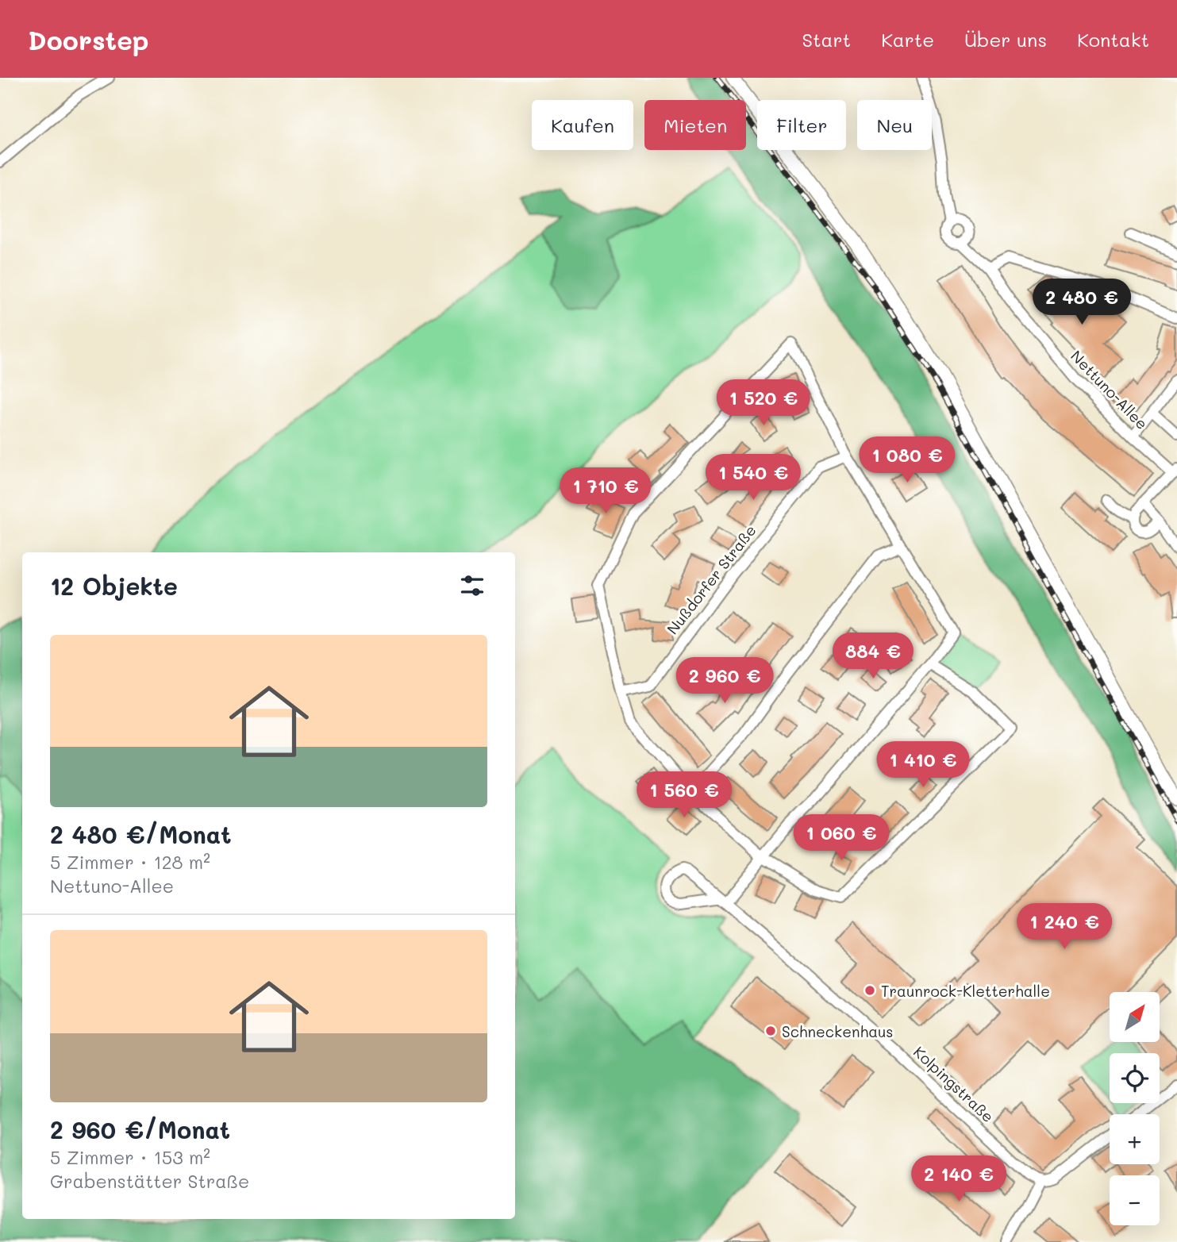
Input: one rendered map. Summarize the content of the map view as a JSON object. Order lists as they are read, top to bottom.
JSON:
{
  "streets": {
    "street": ["Nettuno-Allee", "Nußdorfer Straße", "Kolpingstraße"]
  },
  "places": ["Traunrock-Kletterhalle", "Schneckenhaus"],
  "north": "top right",
  "page": {
    "header": "Doorstep",
    "nav": [
      "Start",
      "Karte",
      "Über uns",
      "Kontakt"
    ],
    "chip": [
      "Kaufen",
      "Mieten",
      "Filter",
      "Neu"
    ],
    "price": [
      "2 480 €",
      "1 520 €",
      "1 080 €",
      "1 540 €",
      "1 710 €",
      "884 €",
      "2 960 €",
      "1 410 €",
      "1 560 €",
      "1 060 €",
      "1 240 €",
      "2 140 €"
    ],
    "heading": "12 Objekte",
    "list": [
      {
        "name": "2 480 €/Monat",
        "note": "5 Zimmer · 128 m² · Nettuno-Allee"
      },
      {
        "name": "2 960 €/Monat",
        "note": "5 Zimmer · 153 m² · Grabenstätter Straße"
      }
    ],
    "map_buttons": ["+", "−"]
  }
}
